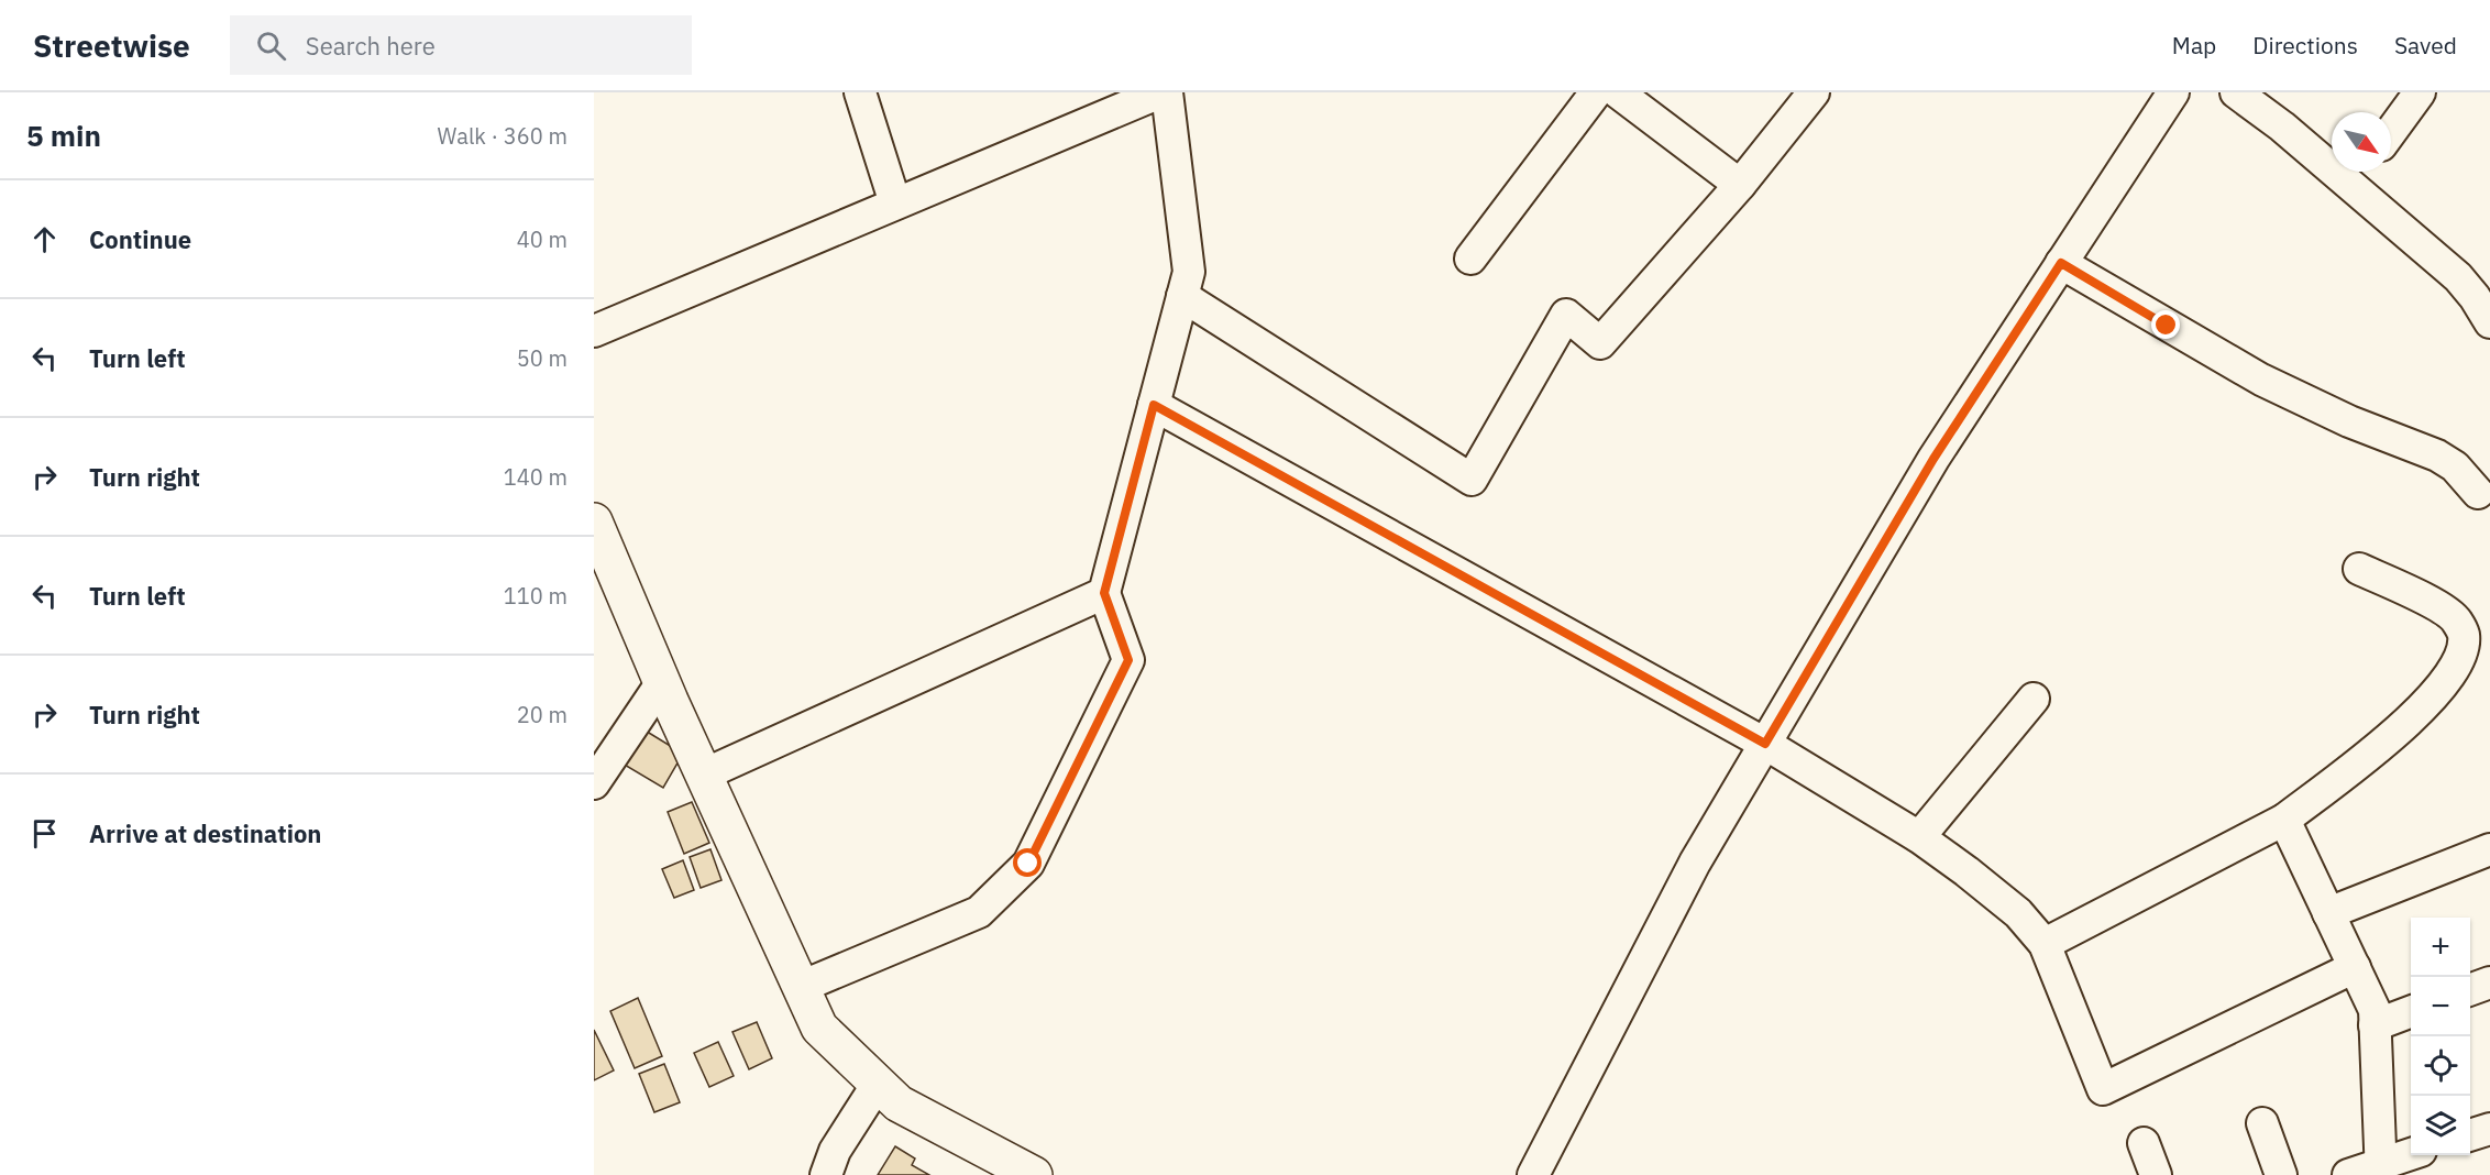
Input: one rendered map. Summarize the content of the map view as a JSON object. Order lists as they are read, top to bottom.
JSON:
{
  "north": "bottom right",
  "page": {
    "header": "Streetwise",
    "search": "Search here",
    "nav": ["Map", "Directions", "Saved"],
    "heading": ["5 min", "Walk · 360 m"],
    "list": [
      ["Continue", "40 m"],
      ["Turn left", "50 m"],
      ["Turn right", "140 m"],
      ["Turn left", "110 m"],
      ["Turn right", "20 m"],
      "Arrive at destination"
    ],
    "map_buttons": ["+", "−"]
  }
}
